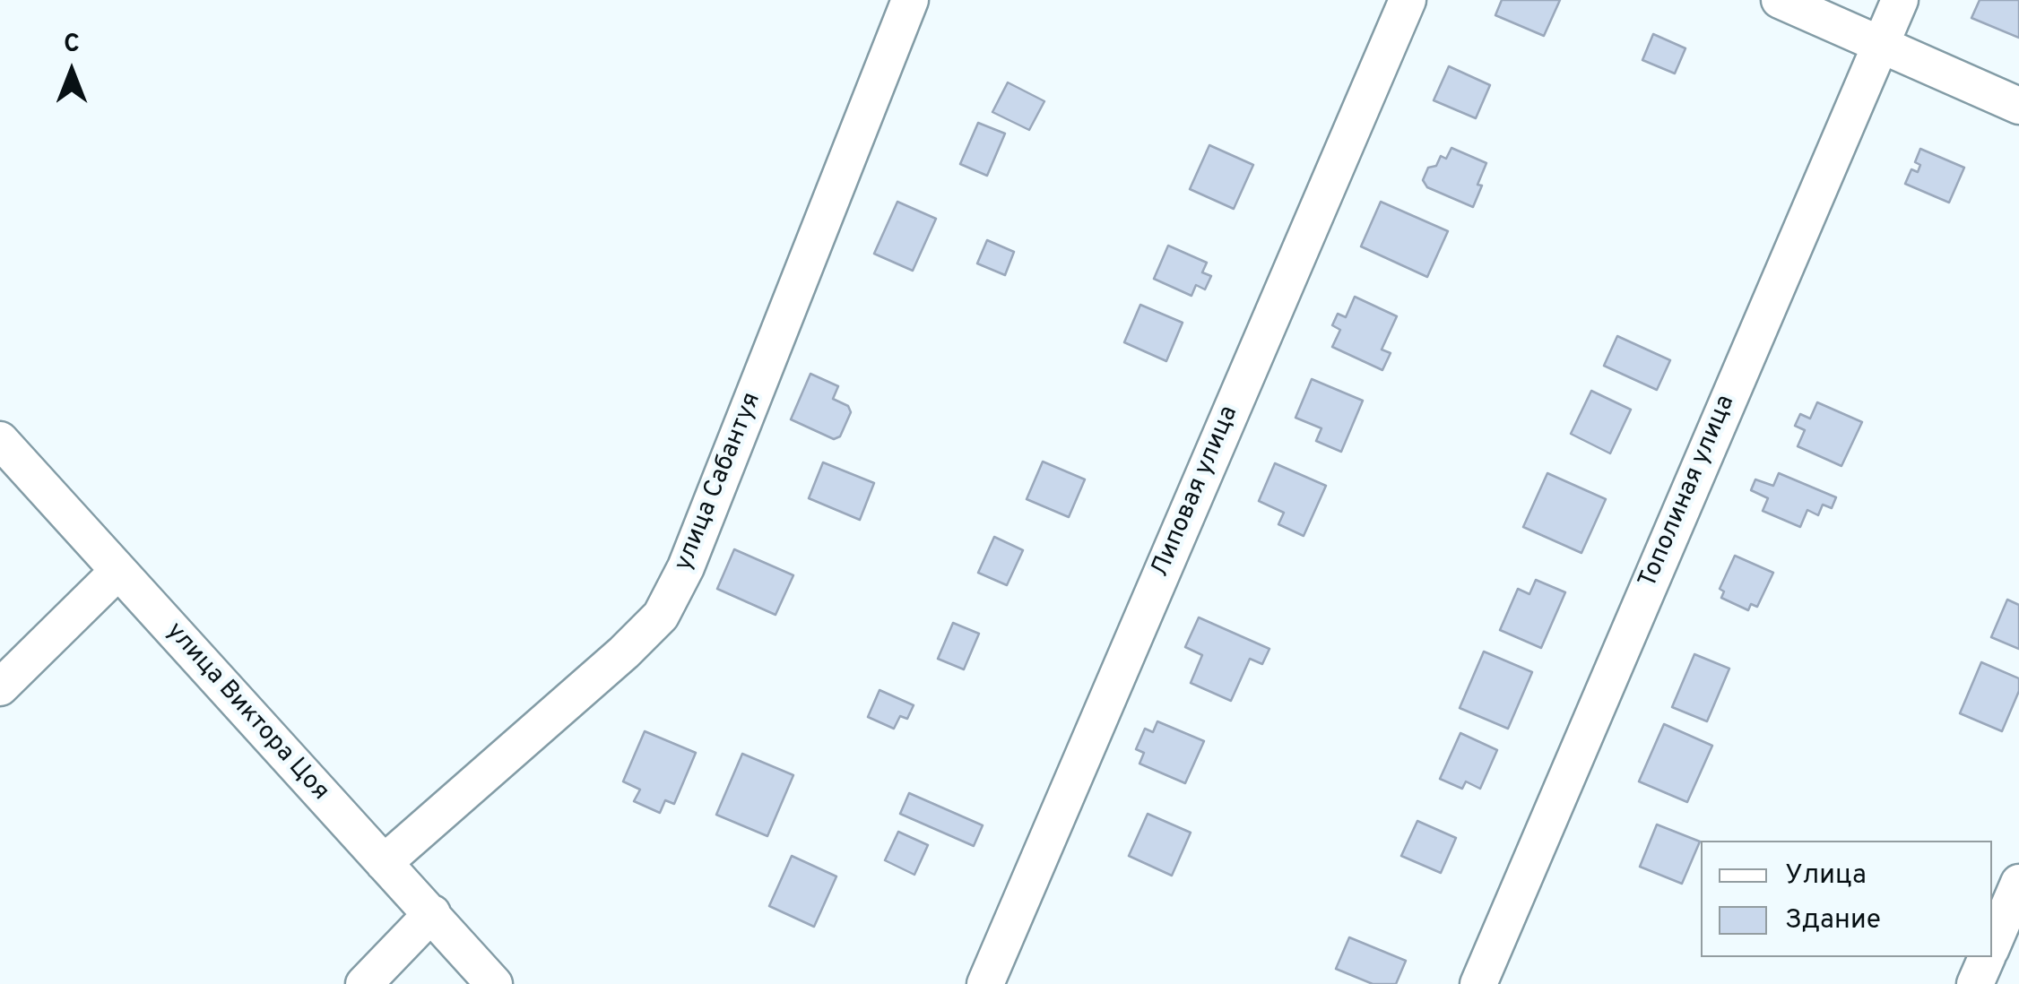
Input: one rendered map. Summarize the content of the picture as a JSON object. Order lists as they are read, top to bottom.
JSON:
{
  "streets": {
    "street": [
      "улица Сабантуя",
      "Липовая улица",
      "Тополиная улица",
      "улица Виктора Цоя"
    ]
  },
  "crossings": [
    ["улица Сабантуя", "улица Виктора Цоя"]
  ],
  "legend": ["Улица", "Здание"],
  "north": "top"
}
